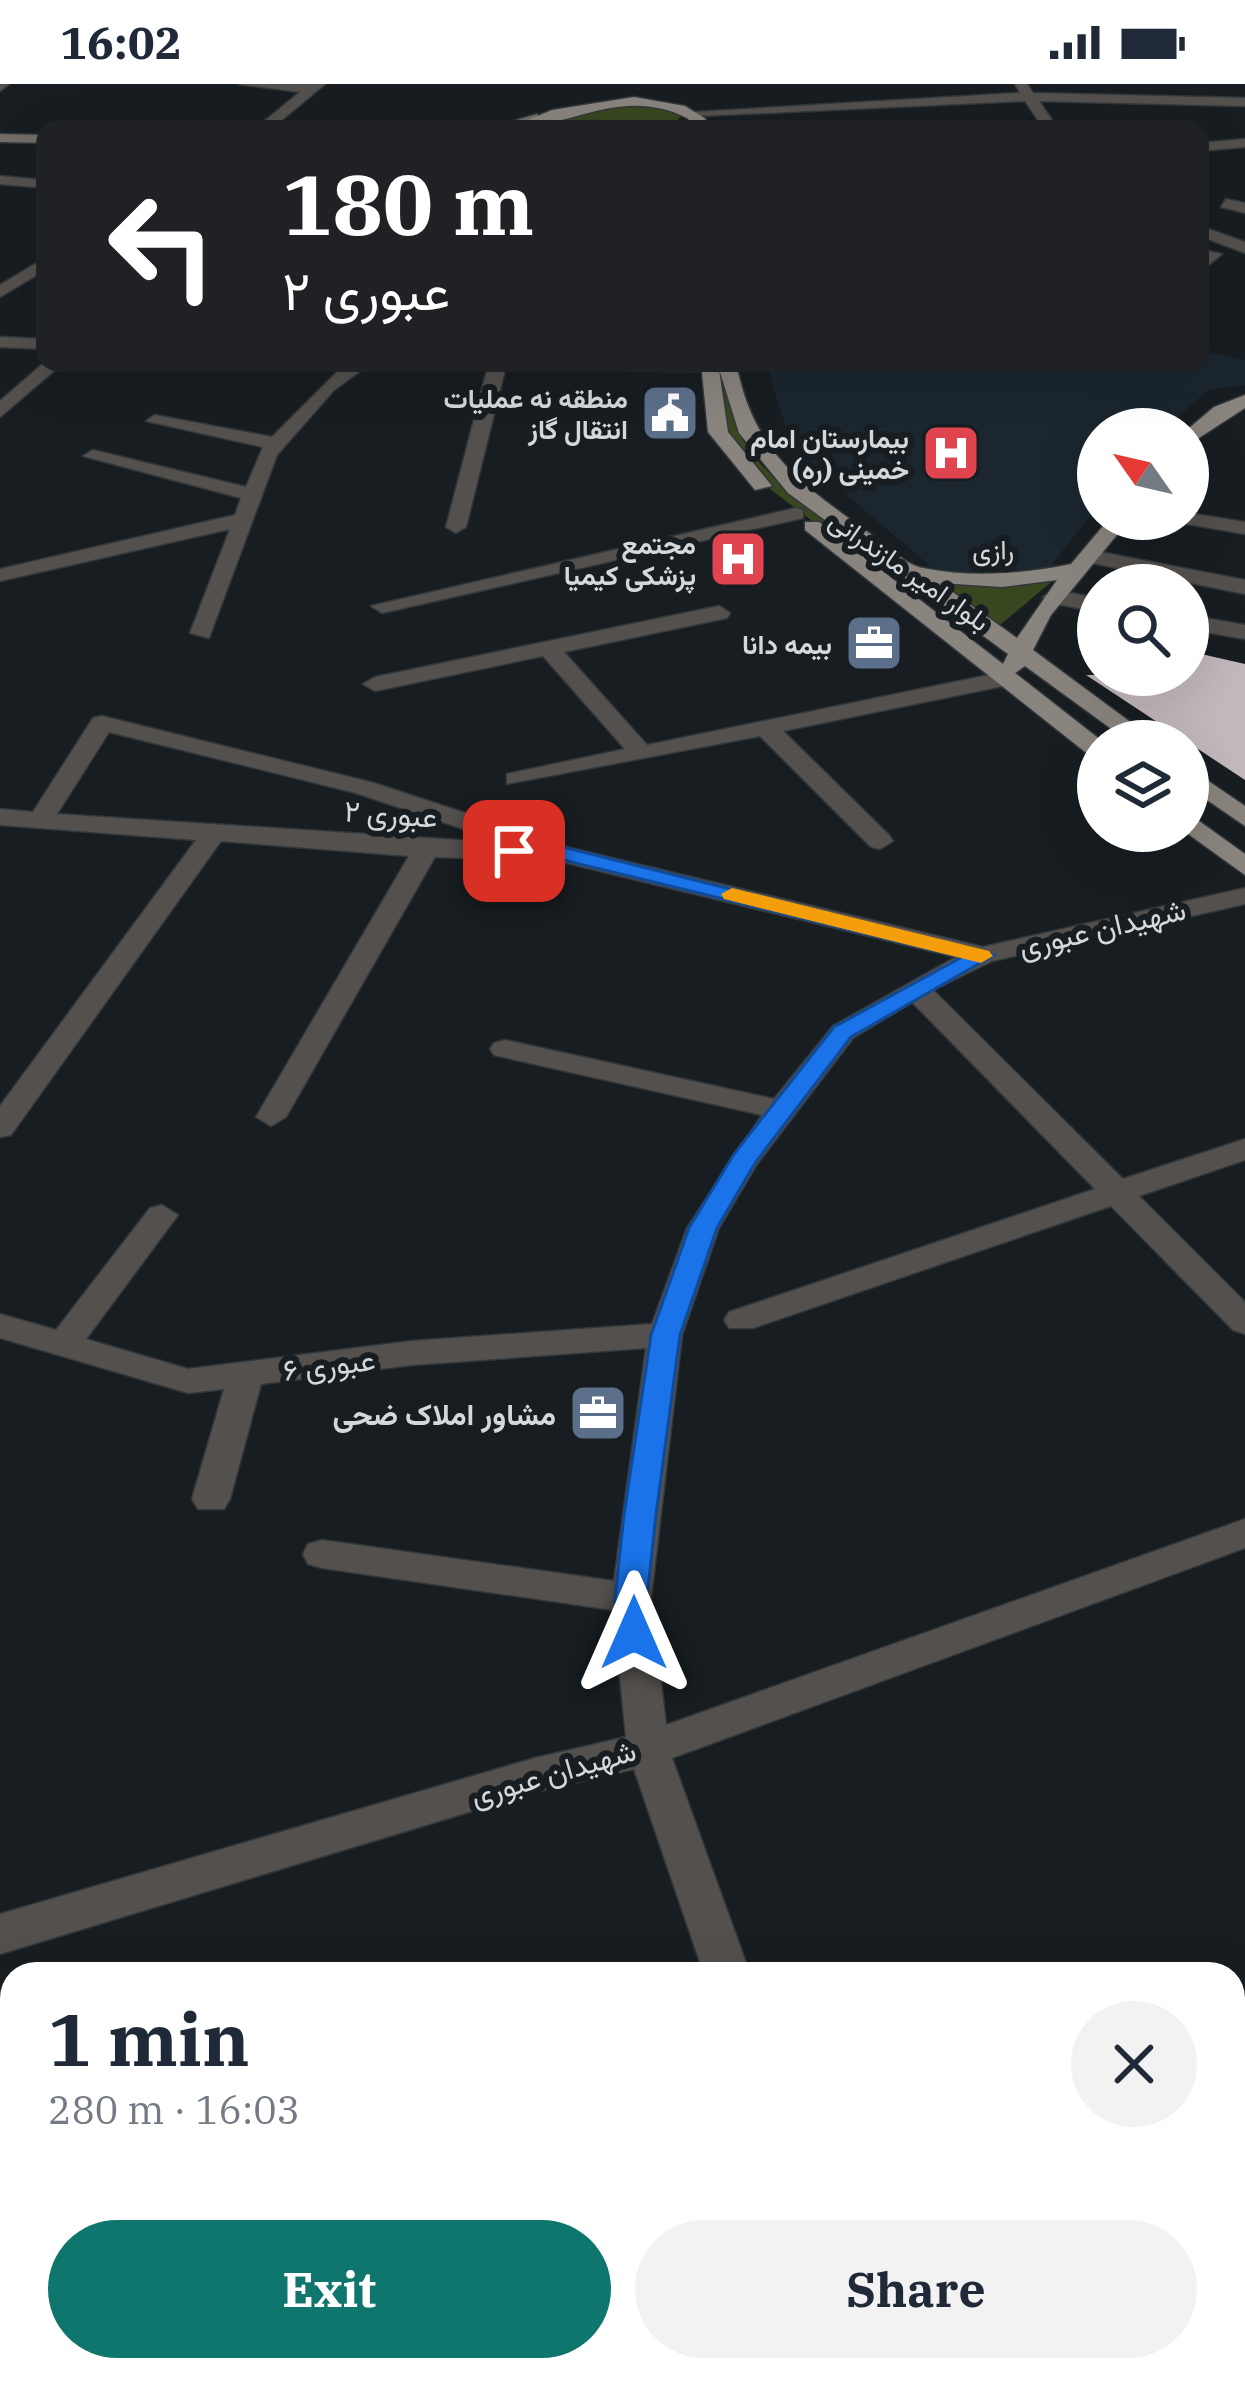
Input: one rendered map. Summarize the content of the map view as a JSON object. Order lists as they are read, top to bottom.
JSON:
{
  "streets": {
    "main road": ["رازی", "بلوار امیر مازندرانی"],
    "street": ["عبوری ۲", "شهیدان عبوری", "عبوری ۶"]
  },
  "crossings": [
    ["رازی", "بلوار امیر مازندرانی"],
    ["عبوری ۲", "شهیدان عبوری"],
    ["شهیدان عبوری", "عبوری ۶"]
  ],
  "places": {
    "public building": ["منطقه نه عملیات انتقال گاز"],
    "hospital": ["بیمارستان امام خمینی (ره)", "مجتمع پزشکی کیمیا"],
    "office": ["بیمه دانا", "مشاور املاک ضحی"]
  },
  "north": "top left",
  "page": {
    "status": "16:02",
    "turn": ["180 m", "عبوری ۲"],
    "heading": ["1 min", "280 m · 16:03"],
    "buttons": ["Exit", "Share"]
  }
}
